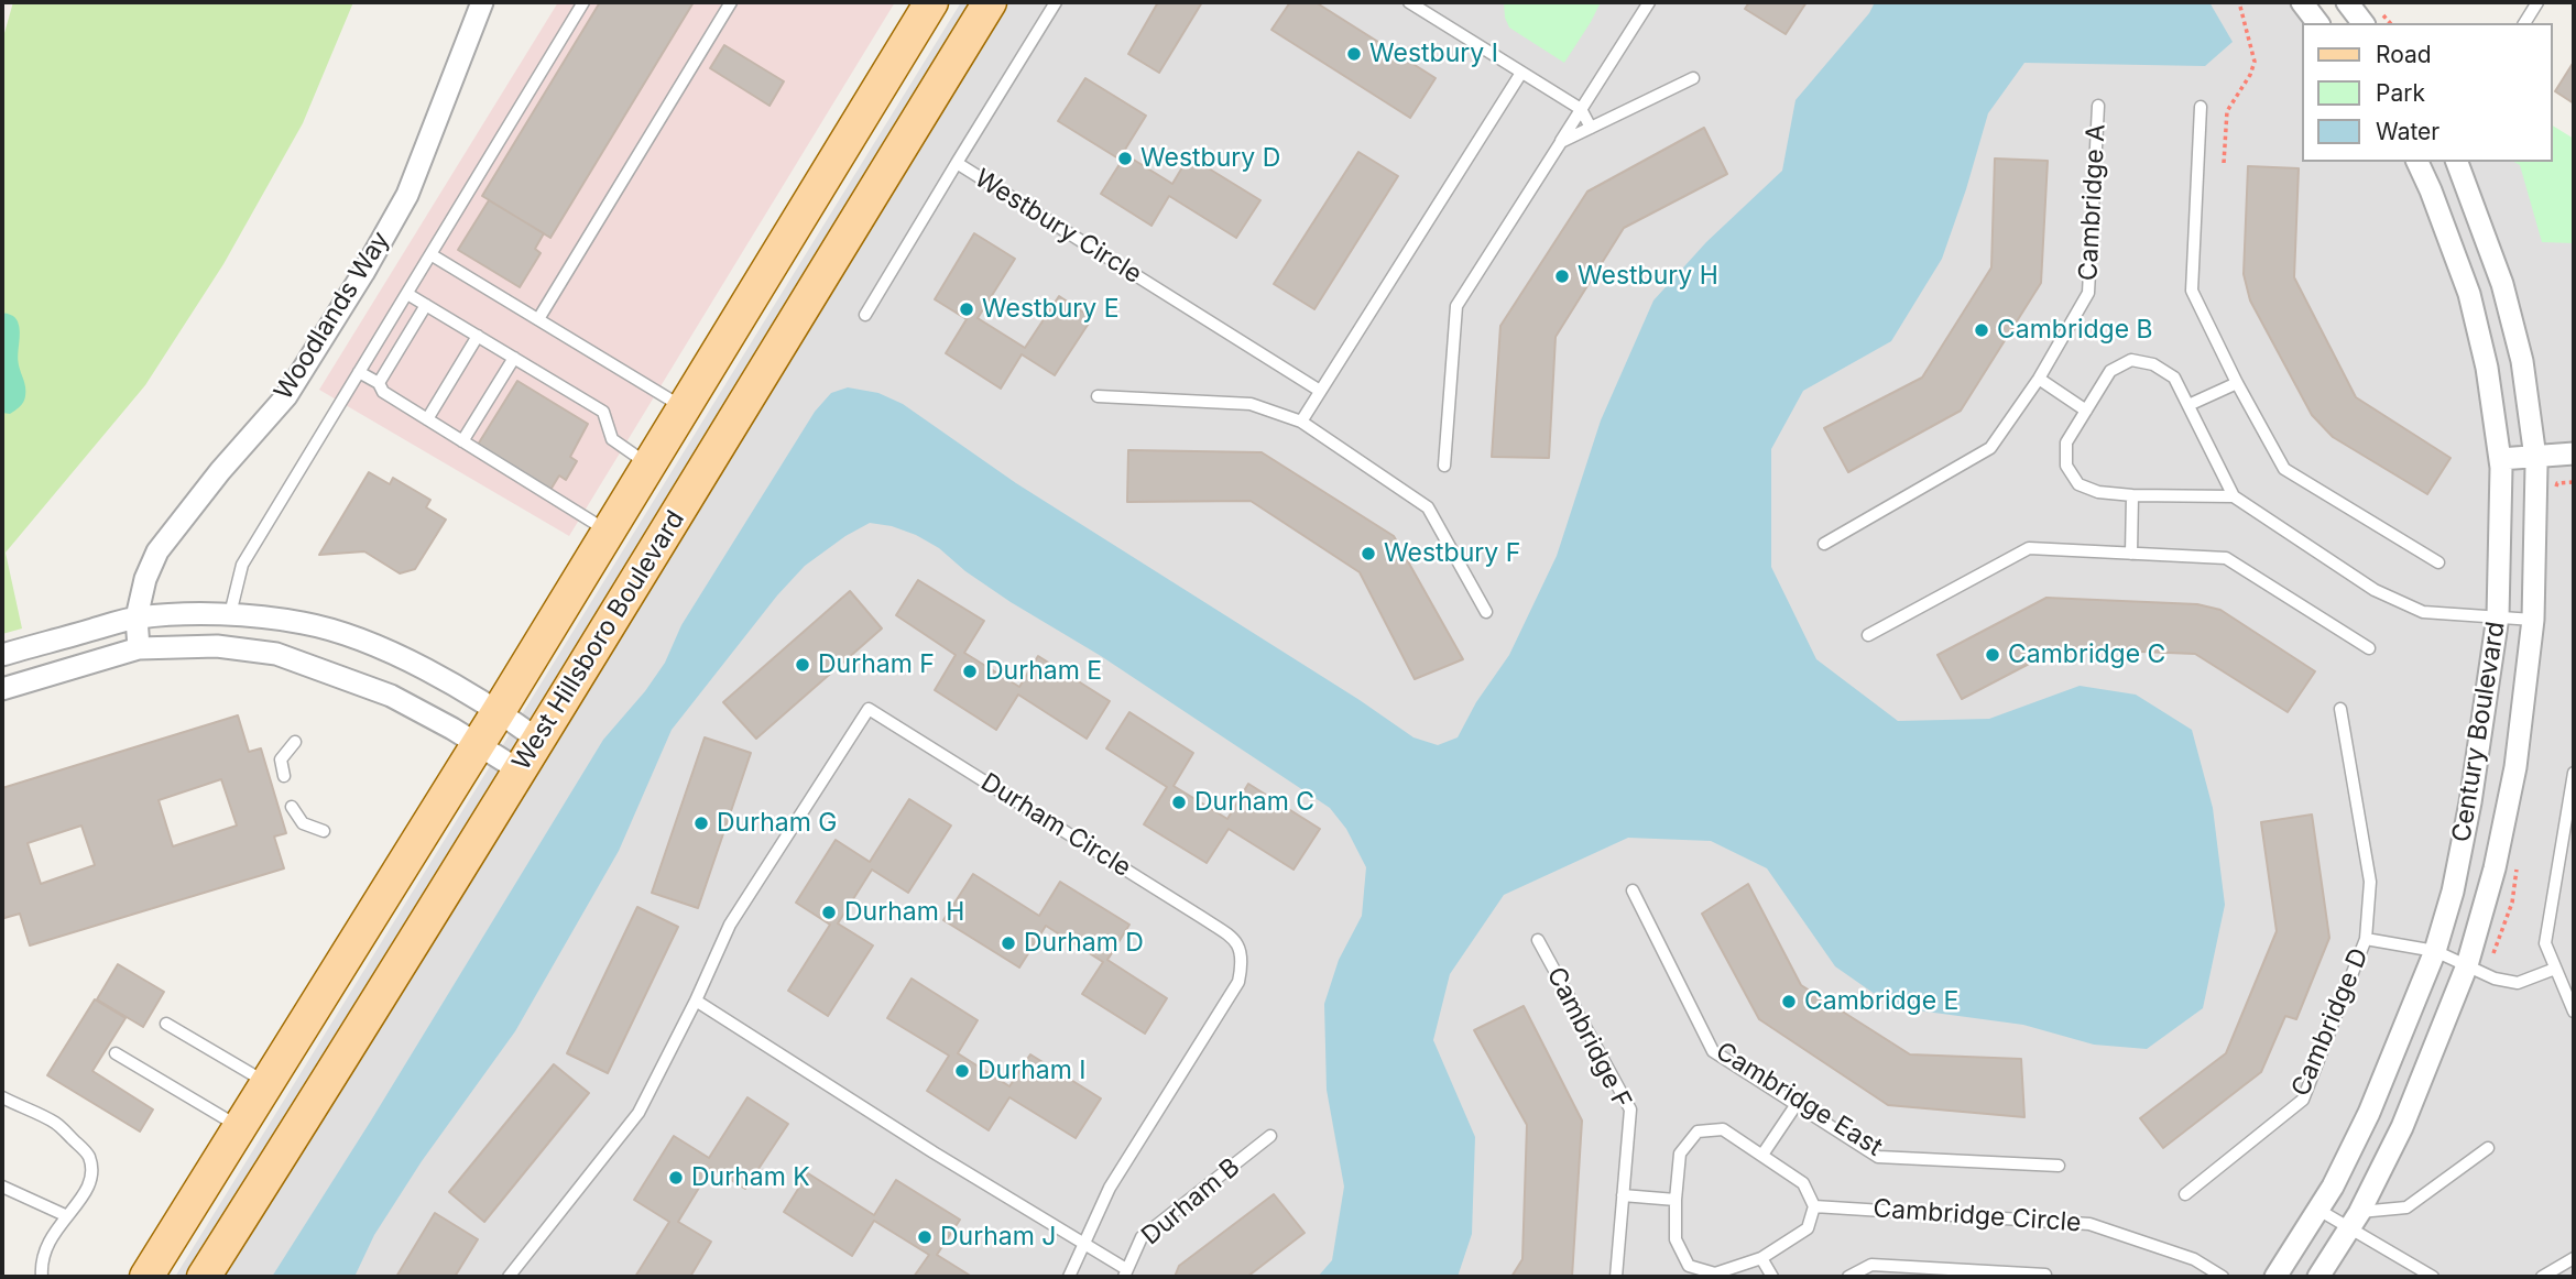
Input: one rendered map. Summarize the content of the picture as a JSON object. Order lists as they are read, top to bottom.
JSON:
{
  "streets": {
    "main road": ["West Hillsboro Boulevard"],
    "street": ["Woodlands Way", "Century Boulevard"],
    "lane": [
      "Cambridge A",
      "Westbury Circle",
      "Durham Circle",
      "Cambridge D",
      "Cambridge F",
      "Cambridge East",
      "Durham B",
      "Cambridge Circle"
    ]
  },
  "places": [
    "Westbury I",
    "Westbury D",
    "Westbury H",
    "Westbury E",
    "Cambridge B",
    "Westbury F",
    "Cambridge C",
    "Durham F",
    "Durham E",
    "Durham C",
    "Durham G",
    "Durham H",
    "Durham D",
    "Cambridge E",
    "Durham I",
    "Durham K",
    "Durham J"
  ],
  "legend": ["Road", "Park", "Water"]
}
